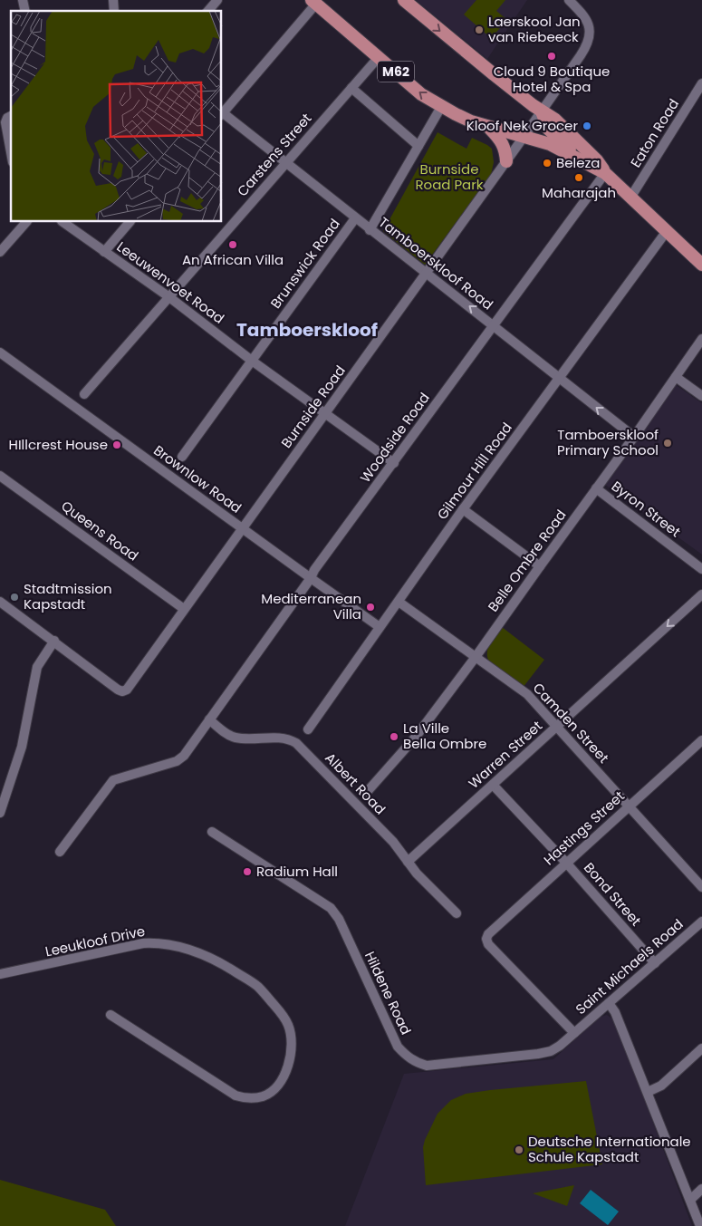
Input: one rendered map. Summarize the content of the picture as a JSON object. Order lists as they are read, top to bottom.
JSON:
{
  "streets": {
    "main road": ["M62"],
    "street": [
      "Eaton Road",
      "Carstens Street",
      "Brunswick Road",
      "Tamboerskloof Road",
      "Leeuwenvoet Road",
      "Burnside Road",
      "Woodside Road",
      "Gilmour Hill Road",
      "Brownlow Road",
      "Byron Street",
      "Queens Road",
      "Belle Ombre Road",
      "Camden Street",
      "Warren Street",
      "Albert Road",
      "Hastings Street",
      "Bond Street",
      "Leeukloof Drive",
      "Saint Michaels Road",
      "Hildene Road"
    ]
  },
  "crossings": [
    ["M62", "Eaton Road"],
    ["M62", "Carstens Street"],
    ["M62", "Burnside Road"],
    ["M62", "Woodside Road"],
    ["M62", "Gilmour Hill Road"],
    ["Carstens Street", "Tamboerskloof Road"],
    ["Carstens Street", "Leeuwenvoet Road"],
    ["Brunswick Road", "Tamboerskloof Road"],
    ["Brunswick Road", "Leeuwenvoet Road"],
    ["Tamboerskloof Road", "Burnside Road"],
    ["Tamboerskloof Road", "Woodside Road"],
    ["Tamboerskloof Road", "Gilmour Hill Road"],
    ["Tamboerskloof Road", "Belle Ombre Road"],
    ["Leeuwenvoet Road", "Burnside Road"],
    ["Leeuwenvoet Road", "Woodside Road"],
    ["Burnside Road", "Brownlow Road"],
    ["Burnside Road", "Queens Road"],
    ["Woodside Road", "Brownlow Road"],
    ["Woodside Road", "Albert Road"],
    ["Gilmour Hill Road", "Brownlow Road"],
    ["Gilmour Hill Road", "Camden Street"],
    ["Byron Street", "Belle Ombre Road"],
    ["Belle Ombre Road", "Camden Street"],
    ["Camden Street", "Warren Street"],
    ["Camden Street", "Hastings Street"],
    ["Warren Street", "Albert Road"],
    ["Warren Street", "Bond Street"],
    ["Hastings Street", "Bond Street"],
    ["Hastings Street", "Saint Michaels Road"],
    ["Hastings Street", "Hildene Road"],
    ["Bond Street", "Saint Michaels Road"],
    ["Saint Michaels Road", "Hildene Road"]
  ],
  "one_way": ["Warren Street"],
  "districts": ["Tamboerskloof"],
  "parks": ["Burnside Road Park"],
  "places": [
    "Laerskool Jan van Riebeeck",
    "Cloud 9 Boutique Hotel & Spa",
    "Kloof Nek Grocer",
    "Beleza",
    "Maharajah",
    "An African Villa",
    "Tamboerskloof Primary School",
    "HIllcrest House",
    "Stadtmission Kapstadt",
    "Mediterranean Villa",
    "La Ville Bella Ombre",
    "Radium Hall",
    "Deutsche Internationale Schule Kapstadt"
  ]
}
